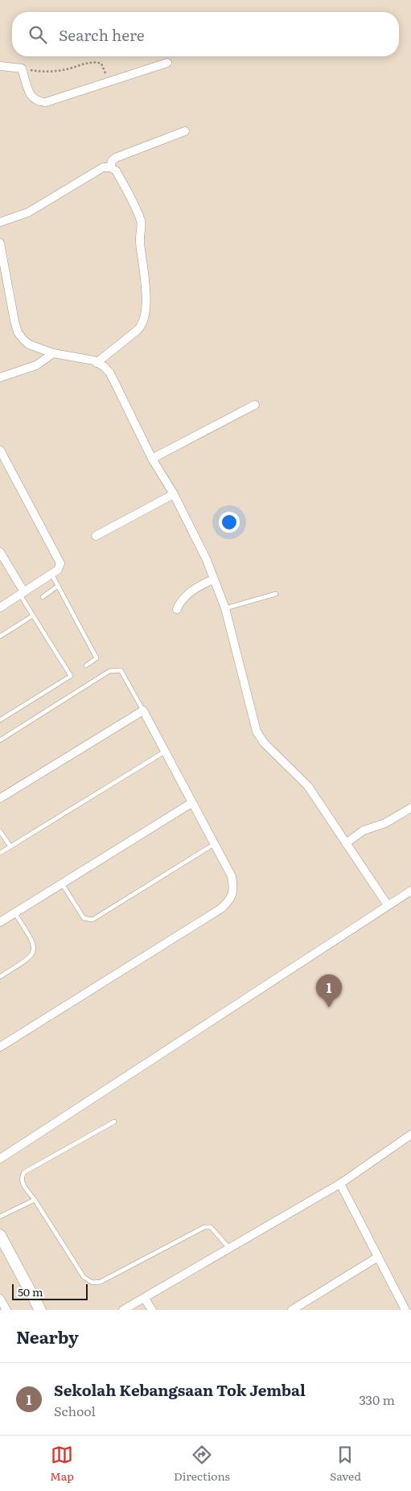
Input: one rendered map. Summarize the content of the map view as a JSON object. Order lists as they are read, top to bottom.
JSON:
{
  "scale_bar": "50 m",
  "page": {
    "search": "Search here",
    "pins": "1",
    "scale": "50 m",
    "heading": "Nearby",
    "list": [
      {
        "mark": "1",
        "name": "Sekolah Kebangsaan Tok Jembal",
        "note": "School",
        "value": "330 m"
      }
    ],
    "nav": ["Map", "Directions", "Saved"]
  }
}
